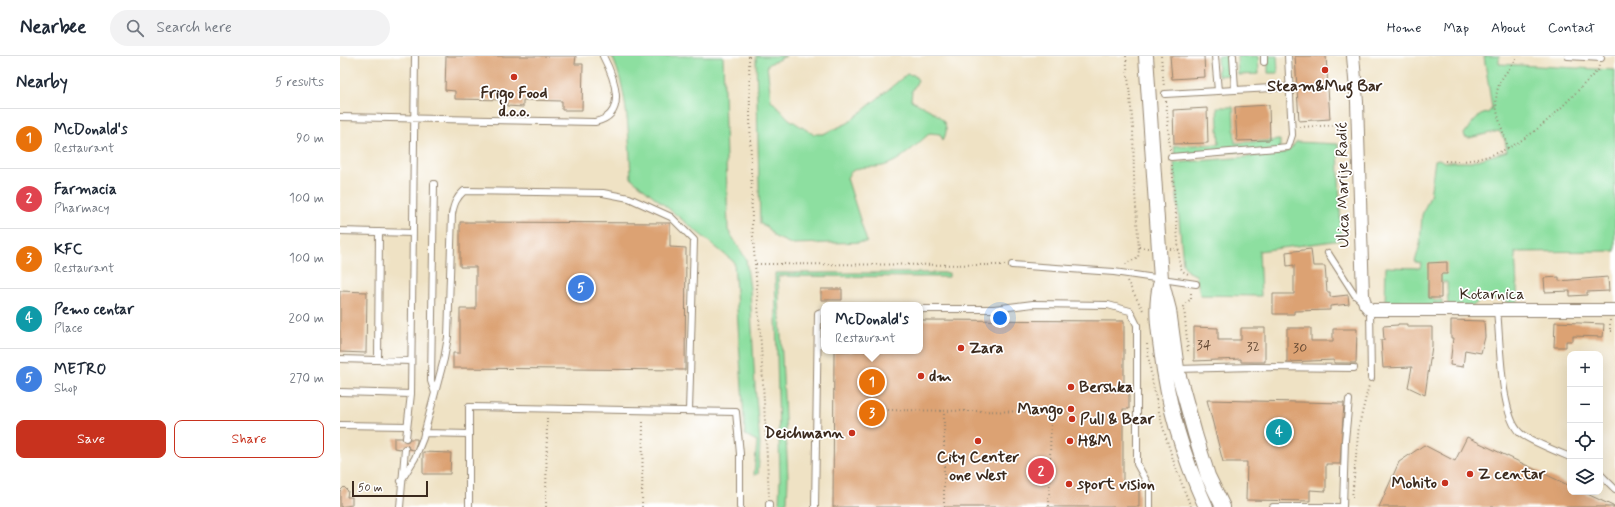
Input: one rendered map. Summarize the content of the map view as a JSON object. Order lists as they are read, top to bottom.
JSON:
{
  "streets": {
    "street": ["Ulica Marije Radić", "Kotarnica"]
  },
  "crossings": [
    ["Ulica Marije Radić", "Kotarnica"]
  ],
  "places": [
    "Steam&Mug Bar",
    "Frigo Food d.o.o.",
    "Zara",
    "dm",
    "Bershka",
    "Mango",
    "Pull & Bear",
    "Deichmann",
    "City Center one West",
    "H&M",
    "Z centar",
    "Mohito",
    "sport vision"
  ],
  "house_numbers": ["34", "32", "30"],
  "scale_bar": "50 m",
  "page": {
    "header": "Nearbee",
    "search": "Search here",
    "nav": [
      "Home",
      "Map",
      "About",
      "Contact"
    ],
    "heading": ["Nearby", "5 results"],
    "list": [
      {
        "mark": "1",
        "name": "McDonald's",
        "note": "Restaurant",
        "value": "90 m"
      },
      {
        "mark": "2",
        "name": "Farmacia",
        "note": "Pharmacy",
        "value": "100 m"
      },
      {
        "mark": "3",
        "name": "KFC",
        "note": "Restaurant",
        "value": "100 m"
      },
      {
        "mark": "4",
        "name": "Pemo centar",
        "note": "Place",
        "value": "200 m"
      },
      {
        "mark": "5",
        "name": "METRO",
        "note": "Shop",
        "value": "270 m"
      }
    ],
    "pins": [
      "5",
      "1",
      "3",
      "4",
      "2"
    ],
    "popup": ["McDonald's", "Restaurant"],
    "map_buttons": ["+", "−"],
    "buttons": ["Save", "Share"],
    "scale": "50 m"
  }
}
